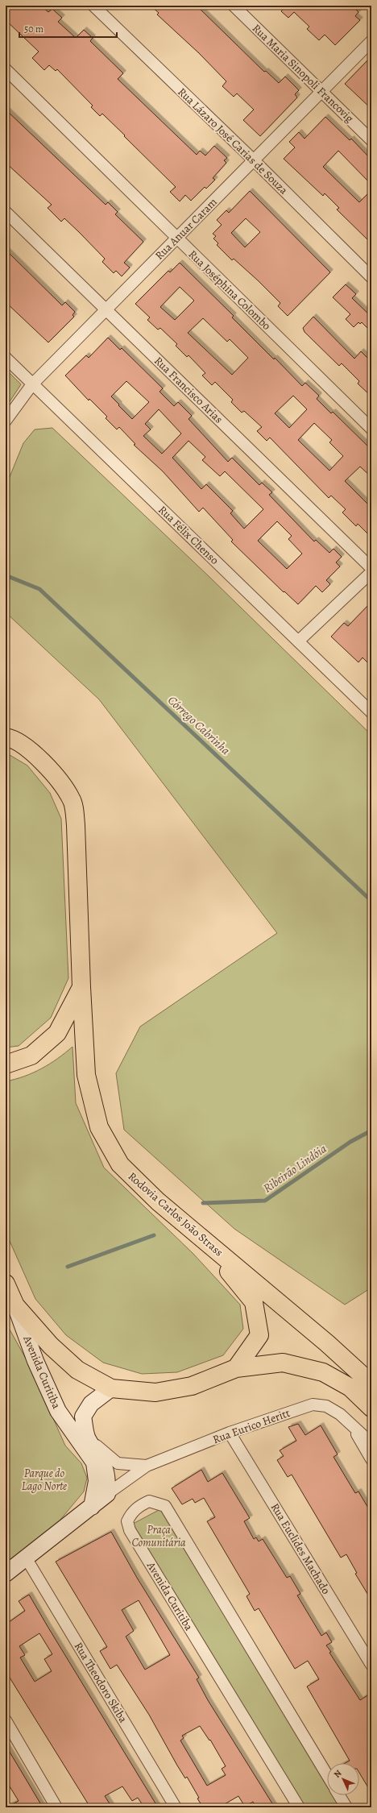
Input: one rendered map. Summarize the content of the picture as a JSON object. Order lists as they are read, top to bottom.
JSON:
{
  "streets": {
    "highway": ["Rodovia Carlos João Strass"],
    "street": [
      "Rua Maria Sinopoli Francovig",
      "Rua Lázaro José Carias de Souza",
      "Rua Anuar Caram",
      "Rua Joséphina Colombo",
      "Rua Francisco Arias",
      "Rua Félix Chenso",
      "Avenida Curitiba",
      "Rua Eurico Heritt",
      "Rua Euclides Machado",
      "Rua Theodoro Skiba"
    ]
  },
  "crossings": [
    ["Rua Maria Sinopoli Francovig", "Rua Anuar Caram"],
    ["Rua Lázaro José Carias de Souza", "Rua Anuar Caram"],
    ["Rua Anuar Caram", "Rua Joséphina Colombo"],
    ["Rua Anuar Caram", "Rua Francisco Arias"],
    ["Rua Anuar Caram", "Rua Félix Chenso"],
    ["Rua Eurico Heritt", "Rua Euclides Machado"]
  ],
  "water": ["Córrego Cabrinha", "Ribeirão Lindóia"],
  "parks": ["Parque do Lago Norte", "Praça Comunitária"],
  "scale_bar": "50 m",
  "north": "top left"
}
